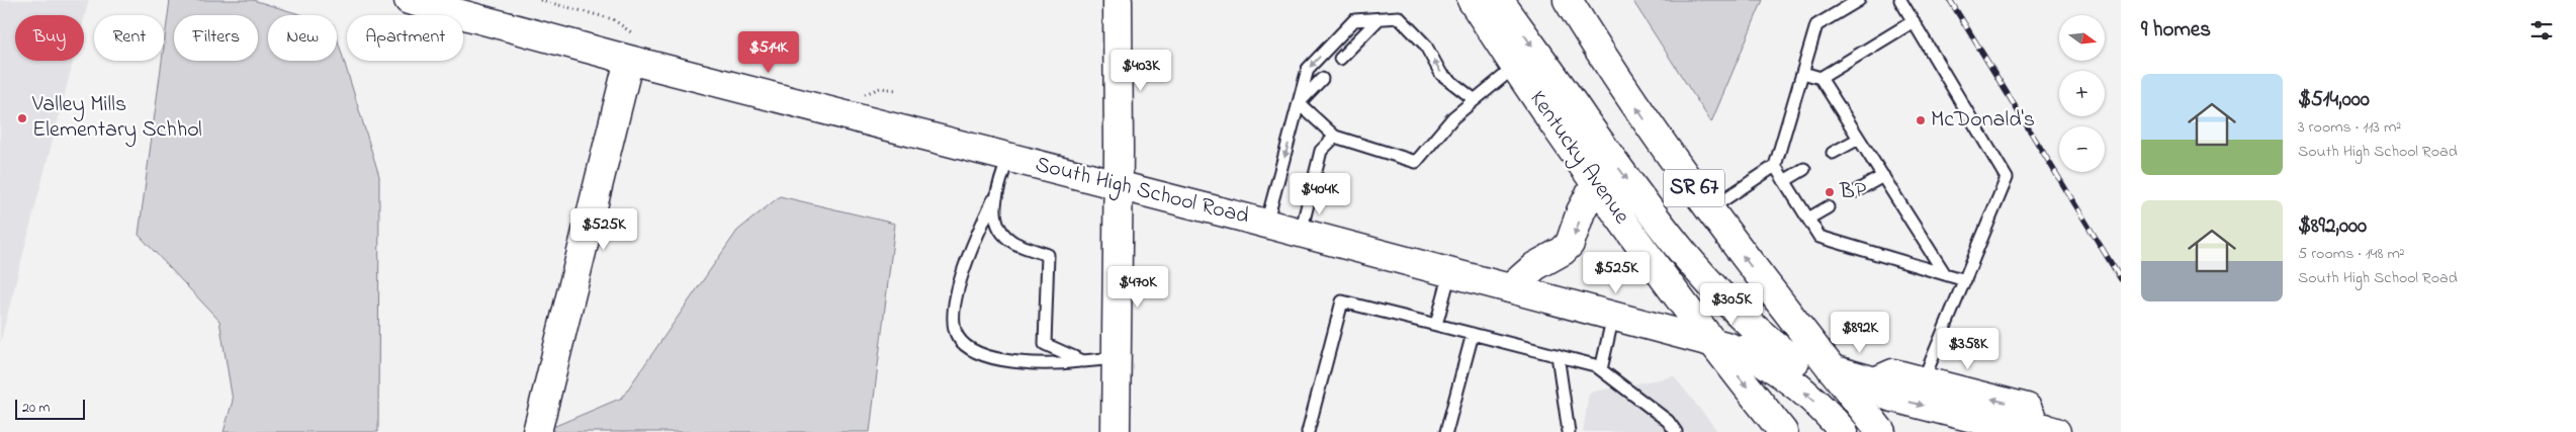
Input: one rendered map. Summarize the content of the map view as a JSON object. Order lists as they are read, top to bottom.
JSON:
{
  "streets": {
    "main road": ["Kentucky Avenue", "SR 67", "South High School Road"]
  },
  "crossings": [
    ["Kentucky Avenue", "South High School Road"],
    ["SR 67", "South High School Road"]
  ],
  "places": ["Valley Mills Elementary Schhol", "McDonald's", "BP"],
  "scale_bar": "20 m",
  "north": "right",
  "page": {
    "heading": "9 homes",
    "map_buttons": ["+", "−"],
    "chip": [
      "Buy",
      "Rent",
      "Filters",
      "New",
      "Apartment"
    ],
    "price": [
      "$514K",
      "$403K",
      "$404K",
      "$525K",
      "$525K",
      "$470K",
      "$305K",
      "$892K",
      "$358K"
    ],
    "list": [
      {
        "name": "$514,000",
        "note": "3 rooms · 113 m² · South High School Road"
      },
      {
        "name": "$892,000",
        "note": "5 rooms · 148 m² · South High School Road"
      }
    ],
    "scale": "20 m"
  }
}
